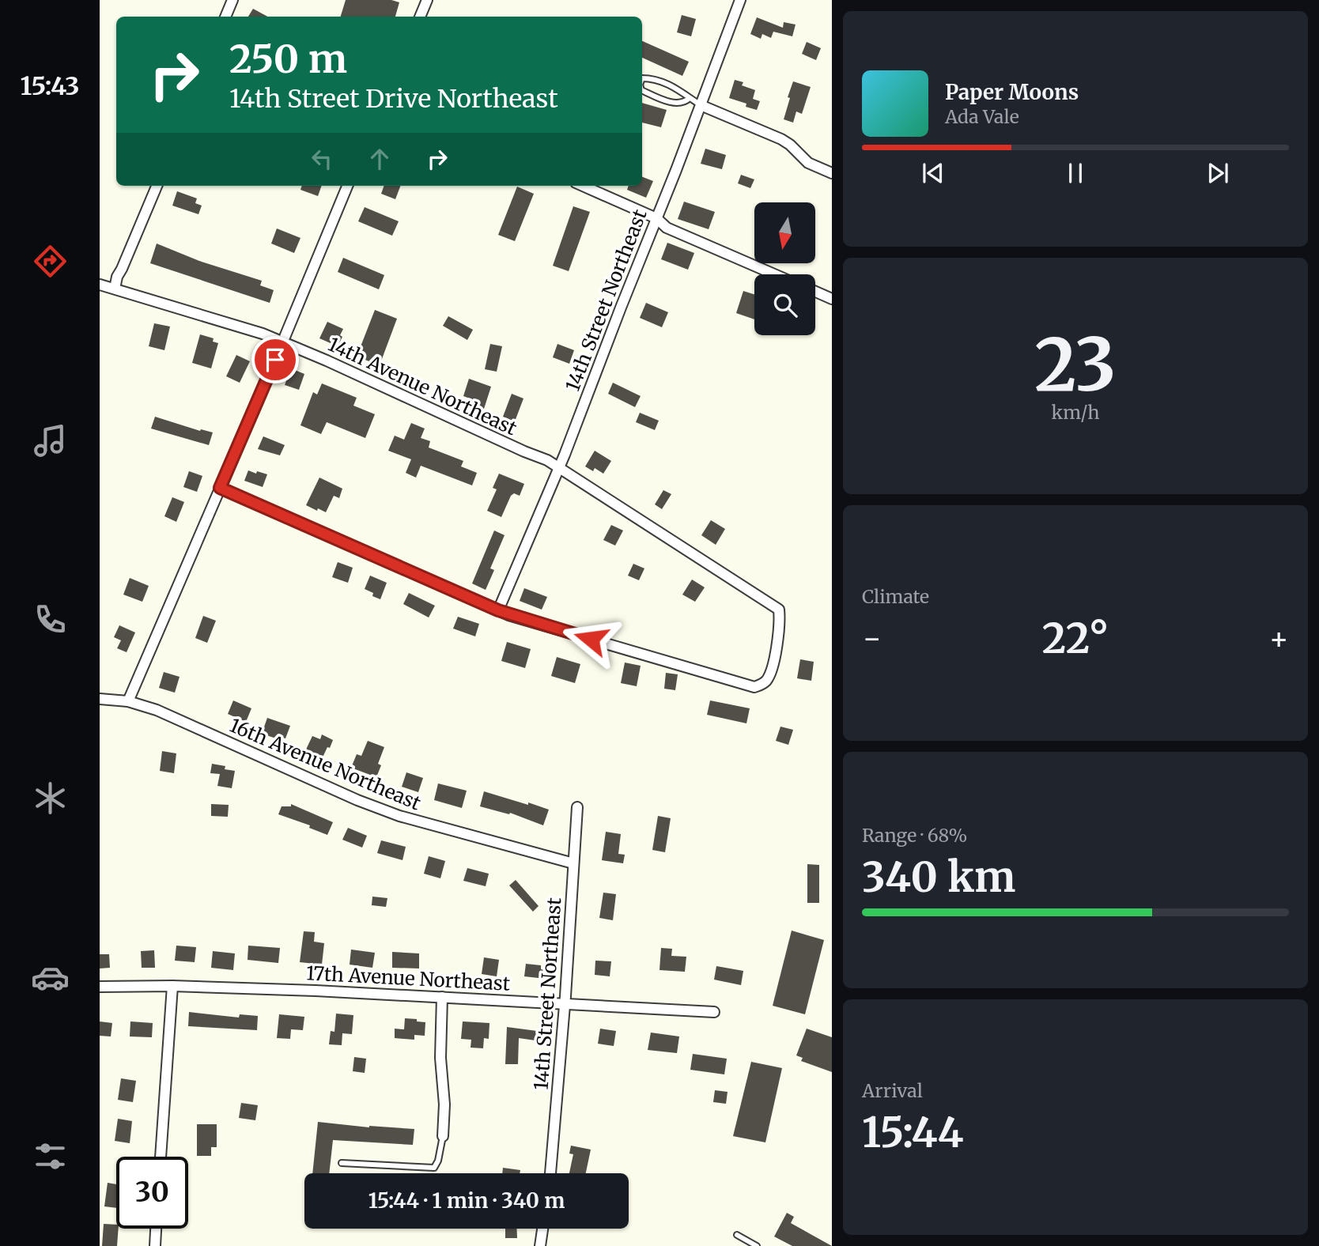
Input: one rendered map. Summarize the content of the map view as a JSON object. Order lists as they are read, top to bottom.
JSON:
{
  "streets": {
    "street": [
      "14th Street Northeast",
      "14th Avenue Northeast",
      "16th Avenue Northeast",
      "17th Avenue Northeast"
    ]
  },
  "crossings": [
    ["14th Street Northeast", "14th Avenue Northeast"],
    ["14th Street Northeast", "16th Avenue Northeast"],
    ["14th Street Northeast", "17th Avenue Northeast"]
  ],
  "north": "bottom",
  "page": {
    "tabs": "15:43",
    "turn": ["250 m", "14th Street Drive Northeast"],
    "song": ["Paper Moons", "Ada Vale"],
    "tile": [
      ["23", "km/h"],
      "Climate",
      ["Range · 68%", "340 km"],
      ["Arrival", "15:44"]
    ],
    "heat": ["−", "22°", "+"],
    "limit": "30",
    "trip": "15:44 · 1 min · 340 m"
  }
}
